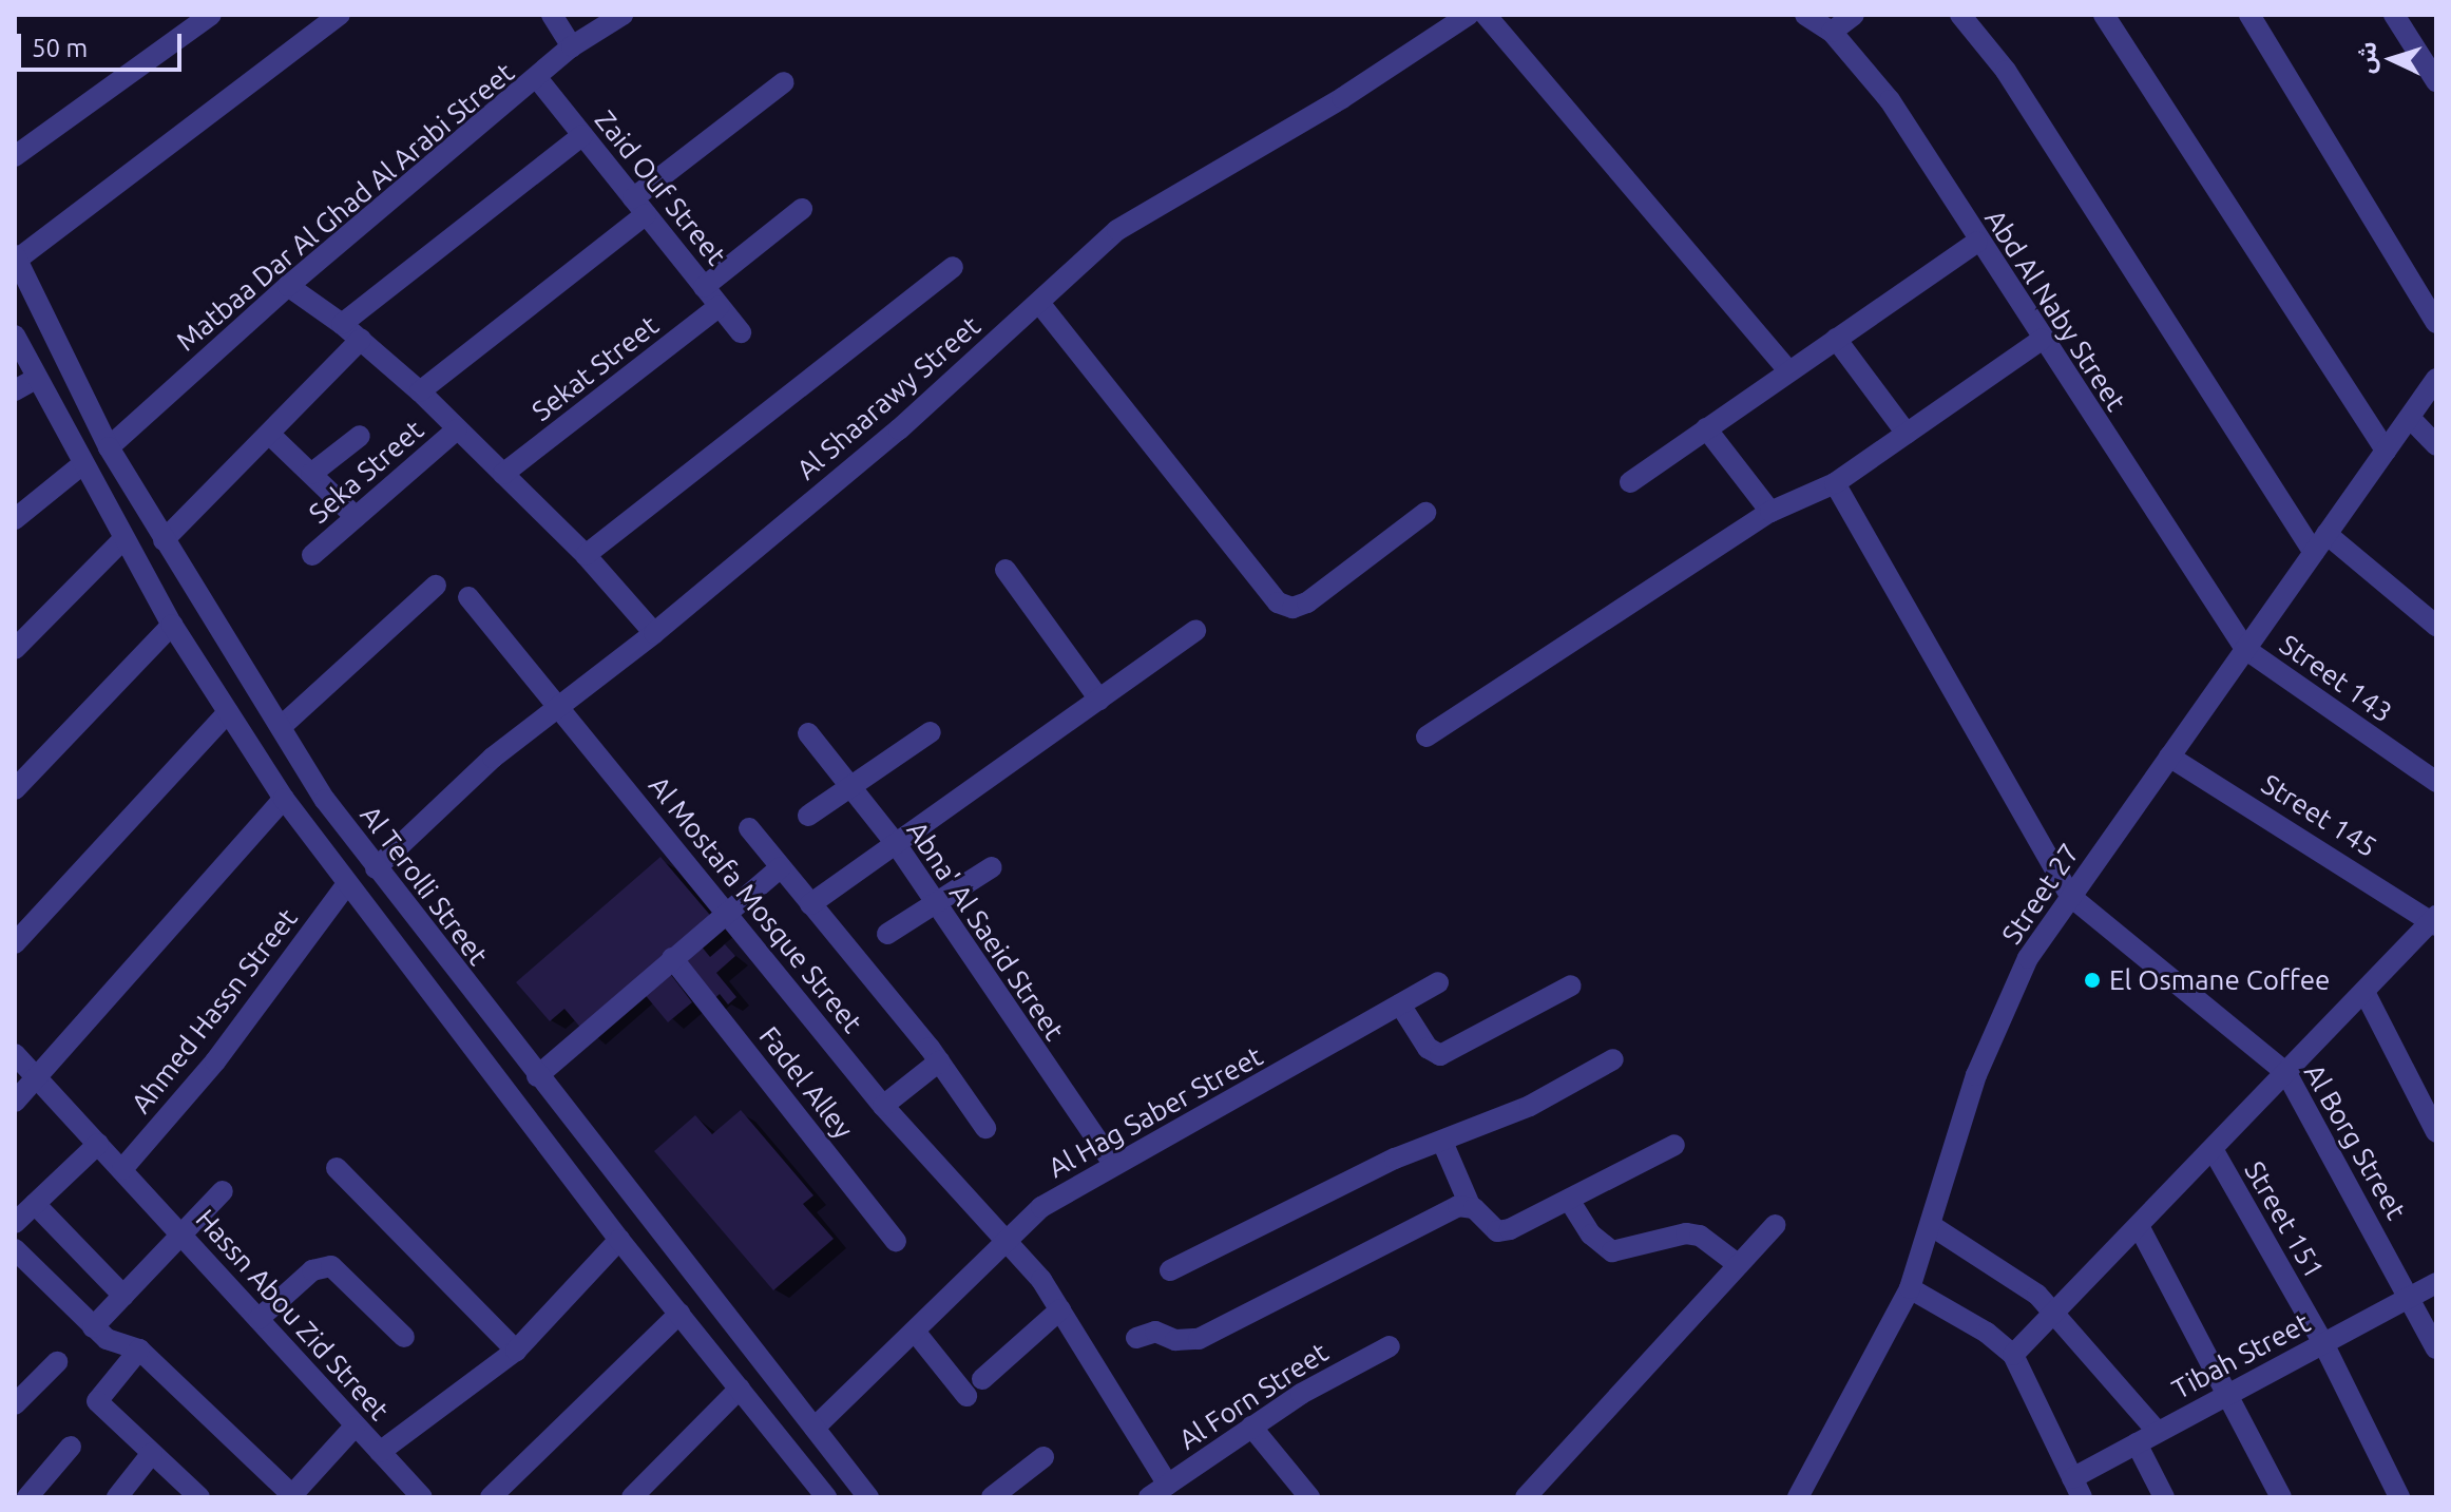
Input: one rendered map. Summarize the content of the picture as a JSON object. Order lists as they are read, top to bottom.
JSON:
{
  "streets": {
    "street": [
      "Zaid Ouf Street",
      "Matbaa Dar Al Ghad Al Arabi Street",
      "Abd Al Naby Street",
      "Sekat Street",
      "Al Shaarawy Street",
      "Seka Street",
      "Street 143",
      "Street 145",
      "Al Terolli Street",
      "Street 27",
      "Al Mostafa Mosque Street",
      "Abna' Al Saeid Street",
      "Ahmed Hassn Street",
      "Fadel Alley",
      "Al Hag Saber Street",
      "Al Borg Street",
      "Street 151",
      "Hassn Abou Zid Street",
      "Tibah Street",
      "Al Forn Street"
    ]
  },
  "crossings": [
    ["Zaid Ouf Street", "Matbaa Dar Al Ghad Al Arabi Street"],
    ["Zaid Ouf Street", "Sekat Street"],
    ["Matbaa Dar Al Ghad Al Arabi Street", "Al Terolli Street"],
    ["Abd Al Naby Street", "Street 143"],
    ["Abd Al Naby Street", "Street 27"],
    ["Al Shaarawy Street", "Al Terolli Street"],
    ["Al Shaarawy Street", "Al Mostafa Mosque Street"],
    ["Street 143", "Street 27"],
    ["Street 145", "Street 27"],
    ["Al Terolli Street", "Al Hag Saber Street"],
    ["Street 27", "Al Borg Street"],
    ["Al Mostafa Mosque Street", "Al Hag Saber Street"],
    ["Al Mostafa Mosque Street", "Al Forn Street"],
    ["Abna' Al Saeid Street", "Al Hag Saber Street"],
    ["Ahmed Hassn Street", "Hassn Abou Zid Street"],
    ["Al Borg Street", "Tibah Street"],
    ["Street 151", "Tibah Street"]
  ],
  "places": ["El Osmane Coffee"],
  "scale_bar": "50 m",
  "north": "left"
}
